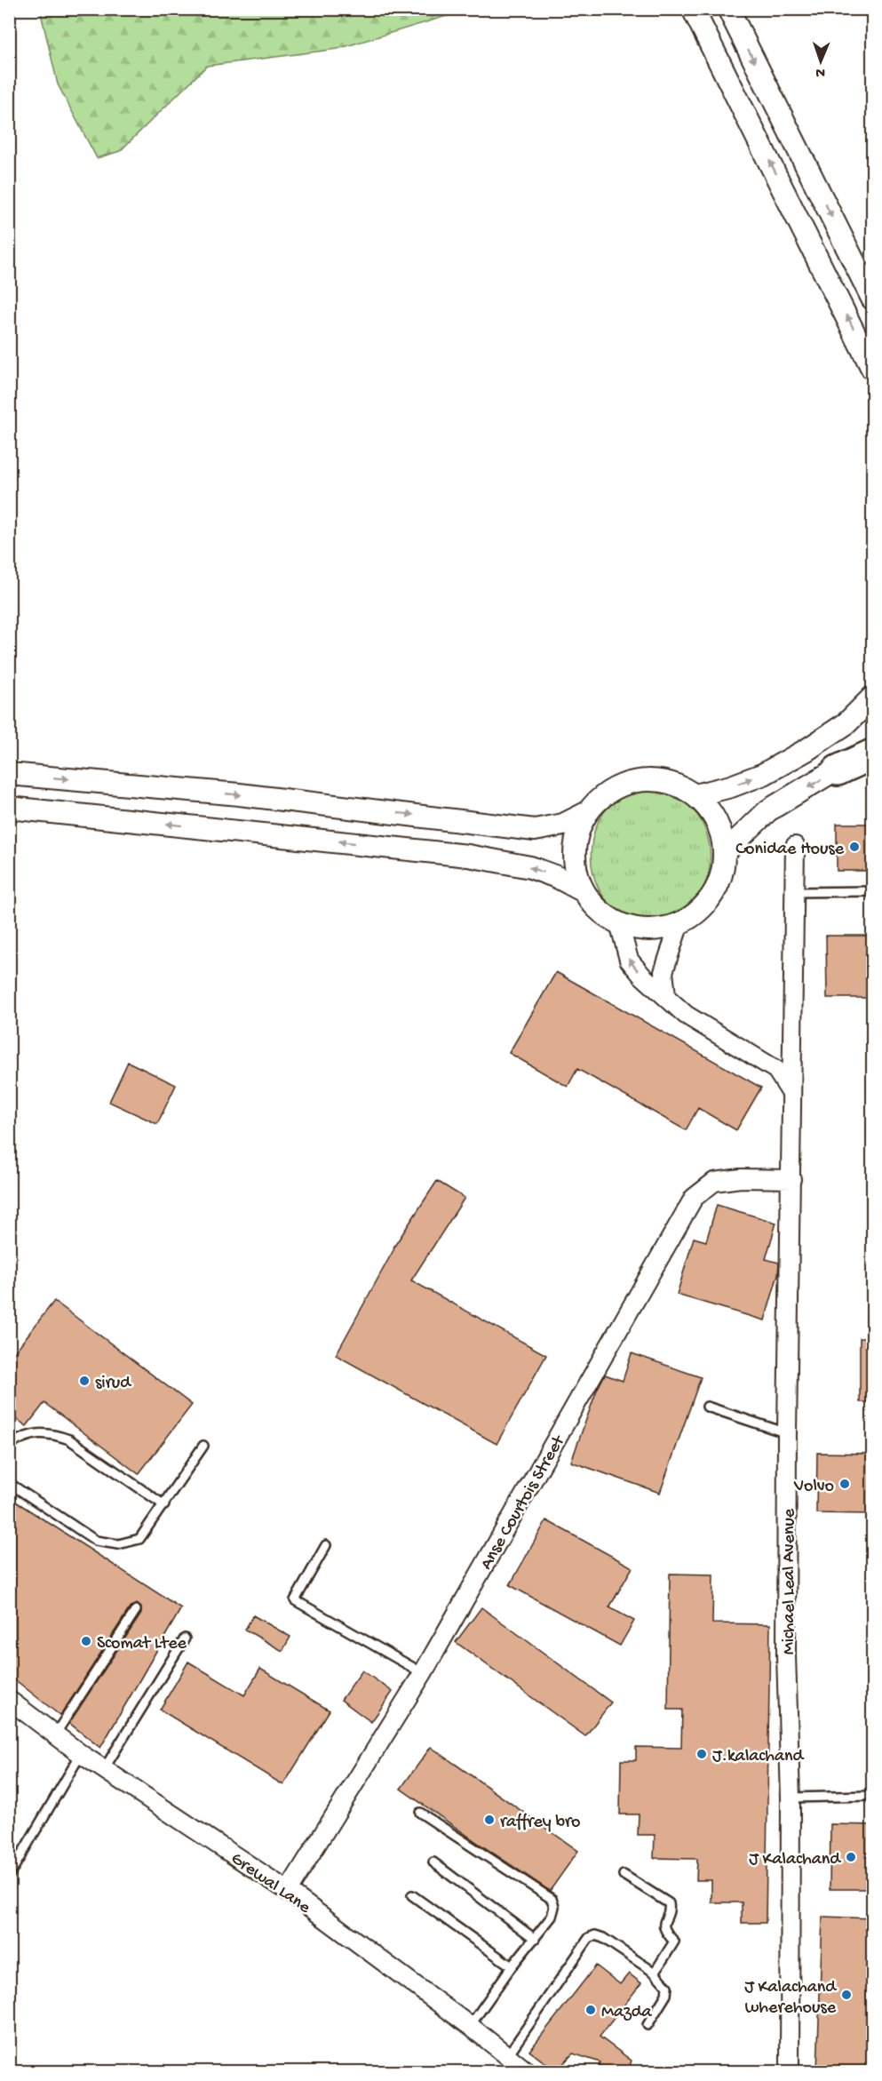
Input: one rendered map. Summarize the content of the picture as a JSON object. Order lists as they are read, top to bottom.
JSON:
{
  "streets": {
    "street": ["Anse Courtois Street", "Michael Leal Avenue", "Grewal Lane"]
  },
  "crossings": [
    ["Anse Courtois Street", "Michael Leal Avenue"],
    ["Anse Courtois Street", "Grewal Lane"]
  ],
  "places": [
    "Conidae House",
    "sirud",
    "Volvo",
    "Scomat Ltee",
    "J.kalachand",
    "raffrey bro",
    "J Kalachand",
    "J Kalachand wherehouse",
    "Mazda"
  ],
  "north": "bottom"
}
